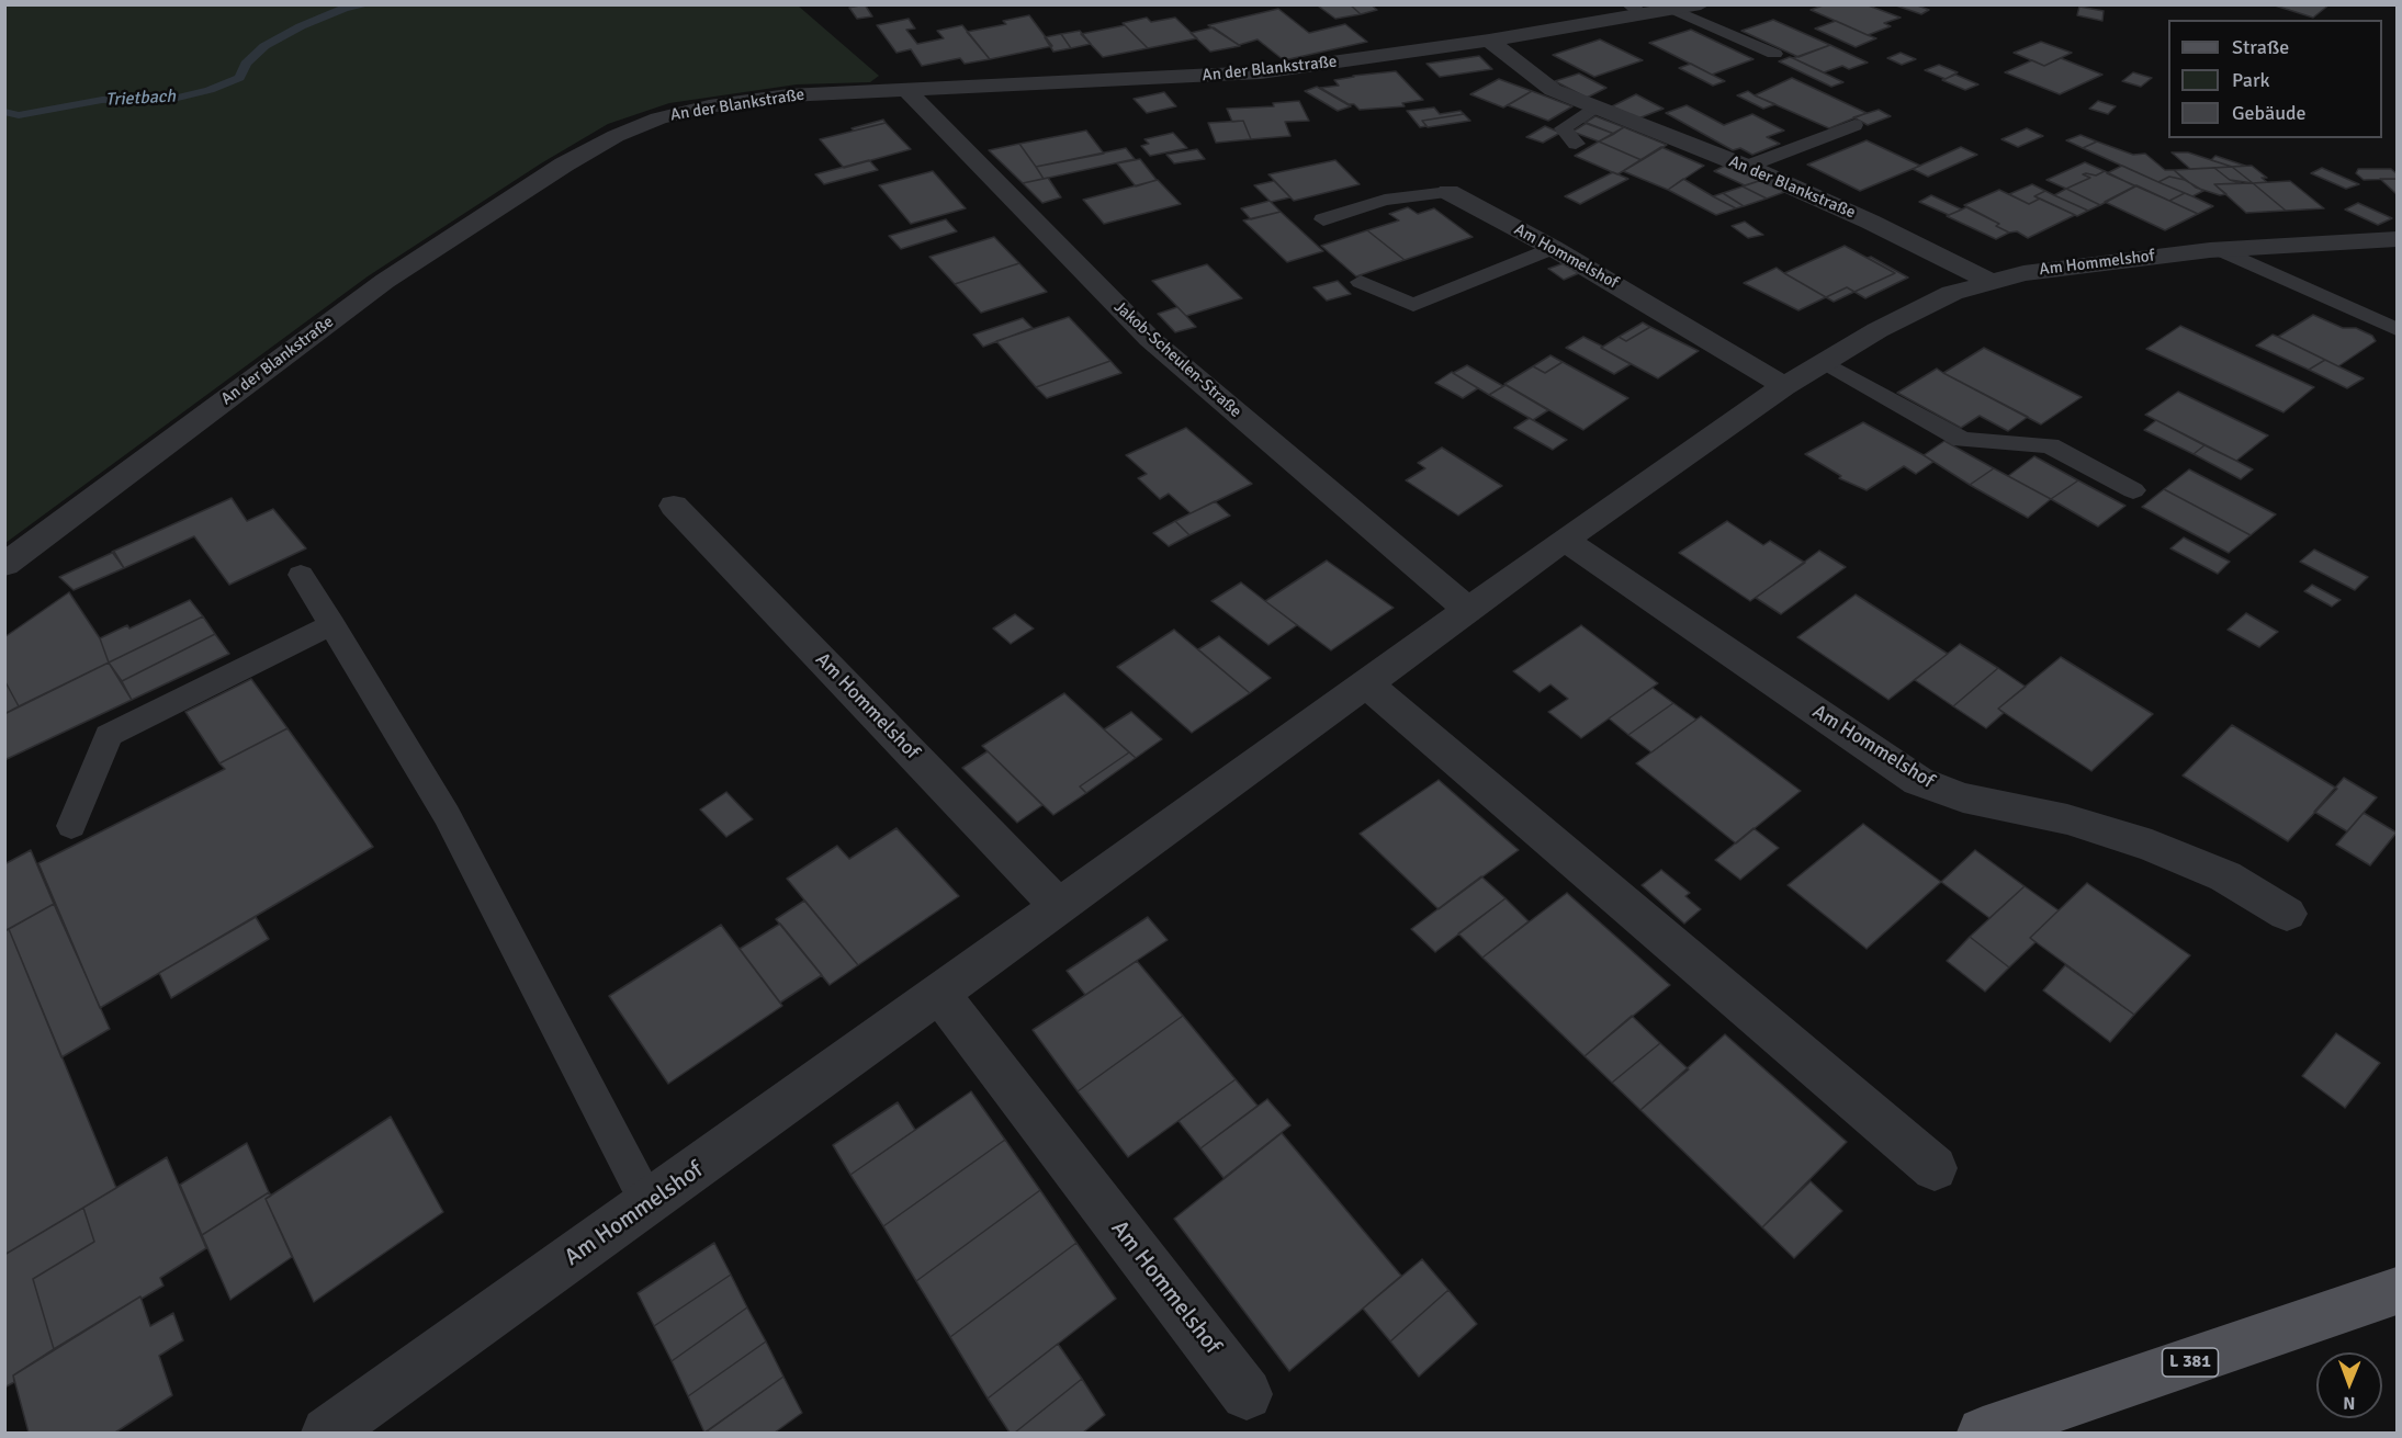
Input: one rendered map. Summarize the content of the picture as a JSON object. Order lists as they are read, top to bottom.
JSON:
{
  "streets": {
    "main road": ["L 381"],
    "street": ["An der Blankstraße", "Am Hommelshof", "Jakob-Scheulen-Straße"]
  },
  "crossings": [
    ["An der Blankstraße", "Am Hommelshof"],
    ["An der Blankstraße", "Jakob-Scheulen-Straße"],
    ["Am Hommelshof", "Jakob-Scheulen-Straße"]
  ],
  "water": ["Trietbach"],
  "legend": ["Straße", "Park", "Gebäude"],
  "north": "bottom"
}
